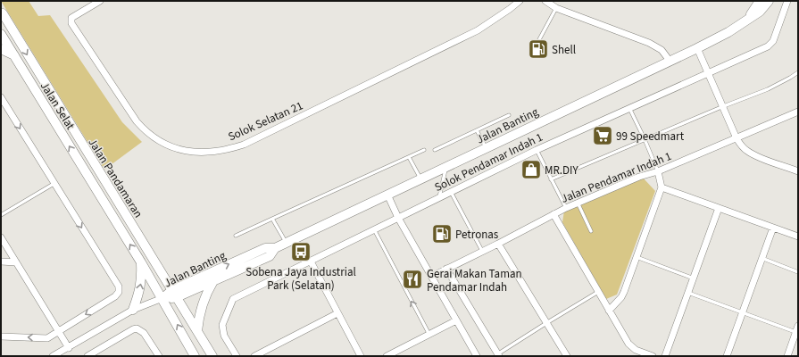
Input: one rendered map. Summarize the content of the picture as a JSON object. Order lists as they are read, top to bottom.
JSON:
{
  "streets": {
    "main road": ["Jalan Selat", "Jalan Banting", "Jalan Pandamaran"],
    "street": ["Solok Selatan 21", "Solok Pendamar Indah 1", "Jalan Pendamar Indah 1"]
  },
  "crossings": [
    ["Jalan Selat", "Jalan Banting"],
    ["Jalan Banting", "Jalan Pandamaran"]
  ],
  "one_way": ["Jalan Selat", "Jalan Pandamaran"],
  "places": {
    "fuel station": ["Shell", "Petronas"],
    "supermarket": ["99 Speedmart"],
    "shop": ["MR.DIY"],
    "bus stop": ["Sobena Jaya Industrial Park (Selatan)"],
    "restaurant": ["Gerai Makan Taman Pendamar Indah"]
  }
}
